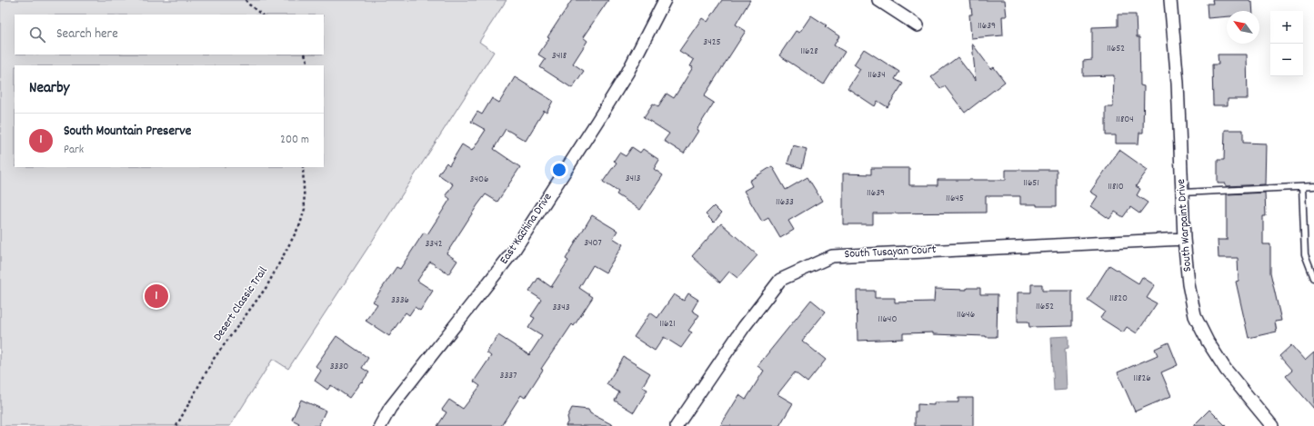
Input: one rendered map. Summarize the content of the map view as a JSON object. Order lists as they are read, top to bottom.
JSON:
{
  "streets": {
    "street": ["South Warpaint Drive", "East Kachina Drive", "South Tusayan Court"],
    "path": ["Desert Classic Trail"]
  },
  "crossings": [
    ["South Warpaint Drive", "South Tusayan Court"]
  ],
  "house_numbers": [
    "11639",
    "3425",
    "11652",
    "11628",
    "3418",
    "11634",
    "11804",
    "3413",
    "3406",
    "11651",
    "11810",
    "11639",
    "11645",
    "11633",
    "3407",
    "3342",
    "11820",
    "3336",
    "11652",
    "3343",
    "11646",
    "11640",
    "11621",
    "3330",
    "3337",
    "11826"
  ],
  "north": "top left",
  "page": {
    "map_buttons": ["+", "−"],
    "search": "Search here",
    "heading": "Nearby",
    "list": [
      {
        "mark": "1",
        "name": "South Mountain Preserve",
        "note": "Park",
        "value": "200 m"
      }
    ],
    "pins": "1"
  }
}
